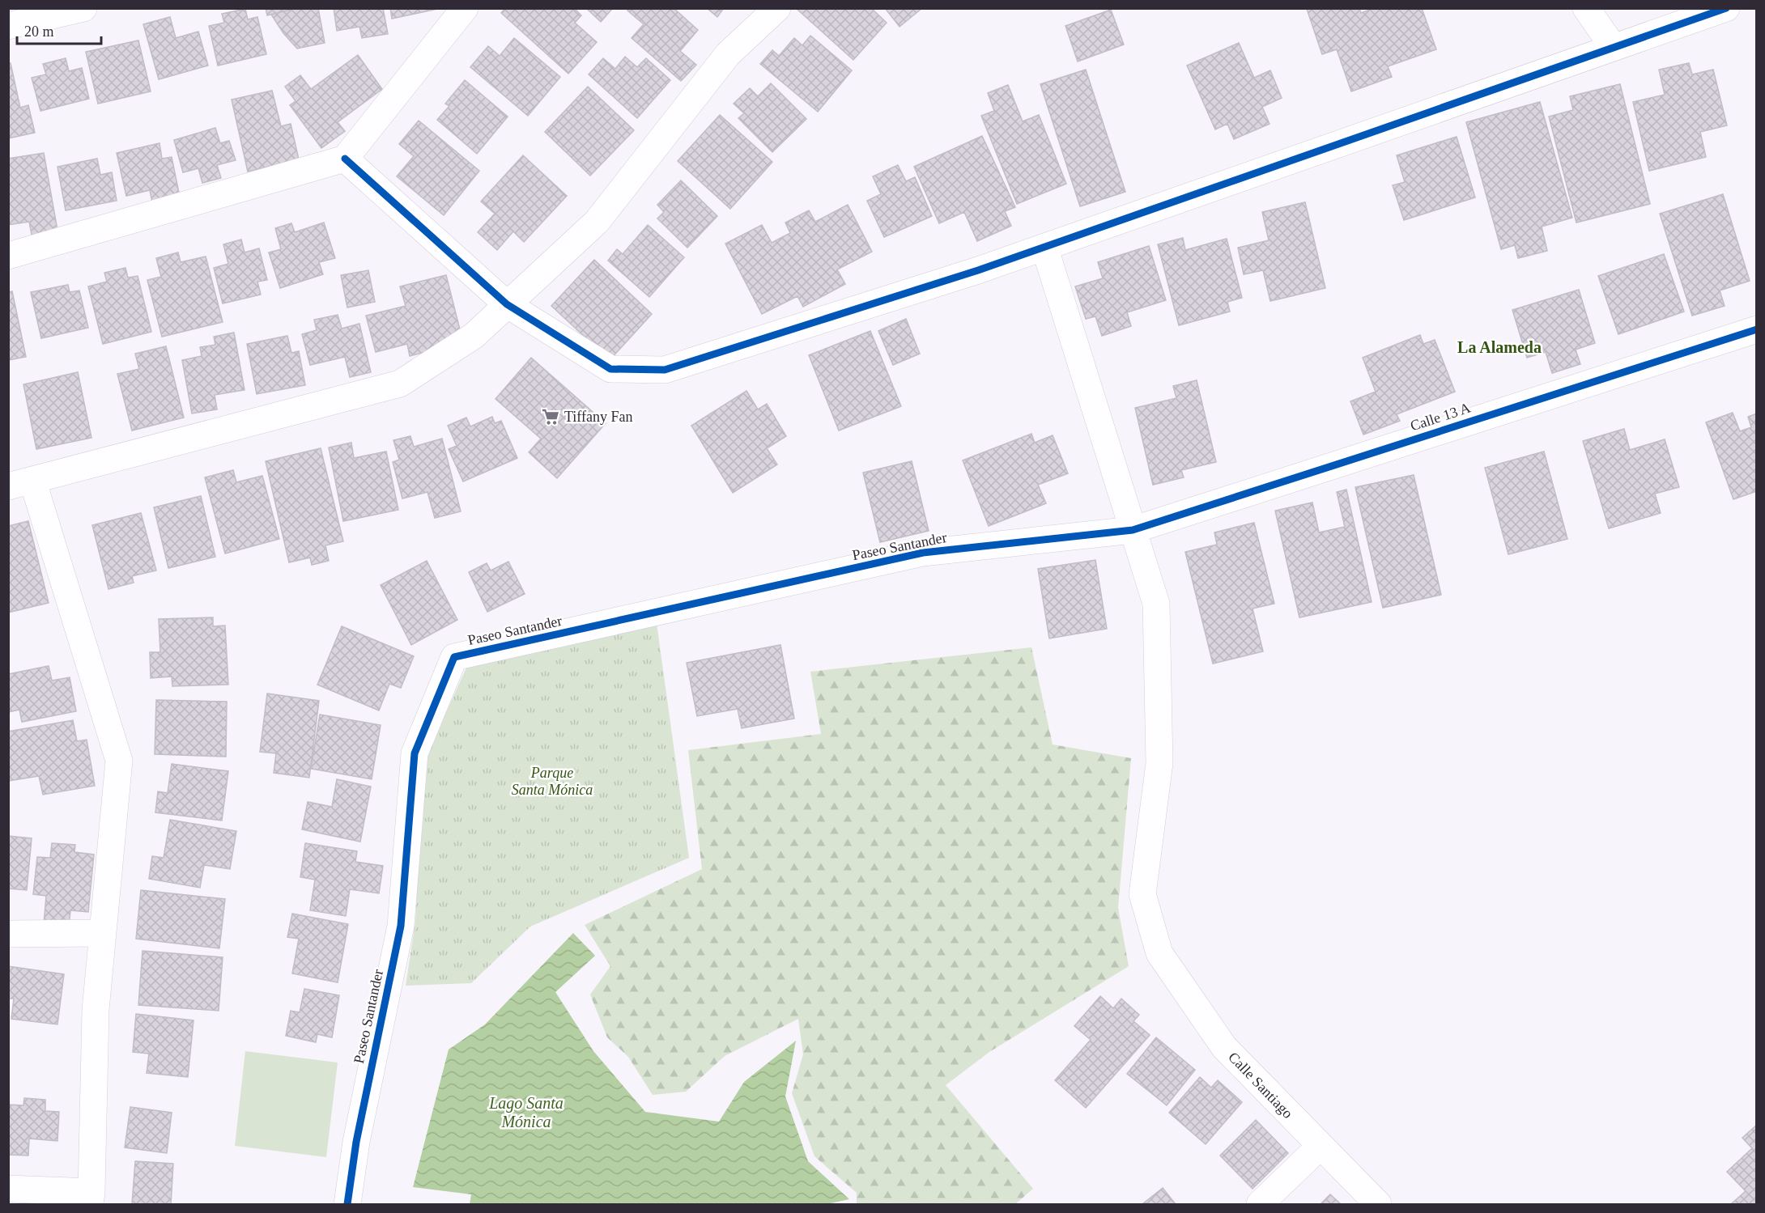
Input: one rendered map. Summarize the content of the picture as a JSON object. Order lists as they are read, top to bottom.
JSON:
{
  "streets": {
    "street": ["Calle 13 A", "Paseo Santander", "Calle Santiago"]
  },
  "crossings": [
    ["Calle 13 A", "Paseo Santander"],
    ["Calle 13 A", "Calle Santiago"],
    ["Paseo Santander", "Calle Santiago"]
  ],
  "districts": ["La Alameda"],
  "water": ["Lago Santa Mónica"],
  "parks": ["Parque Santa Mónica"],
  "places": {
    "supermarket": ["Tiffany Fan"]
  },
  "scale_bar": "20 m"
}
